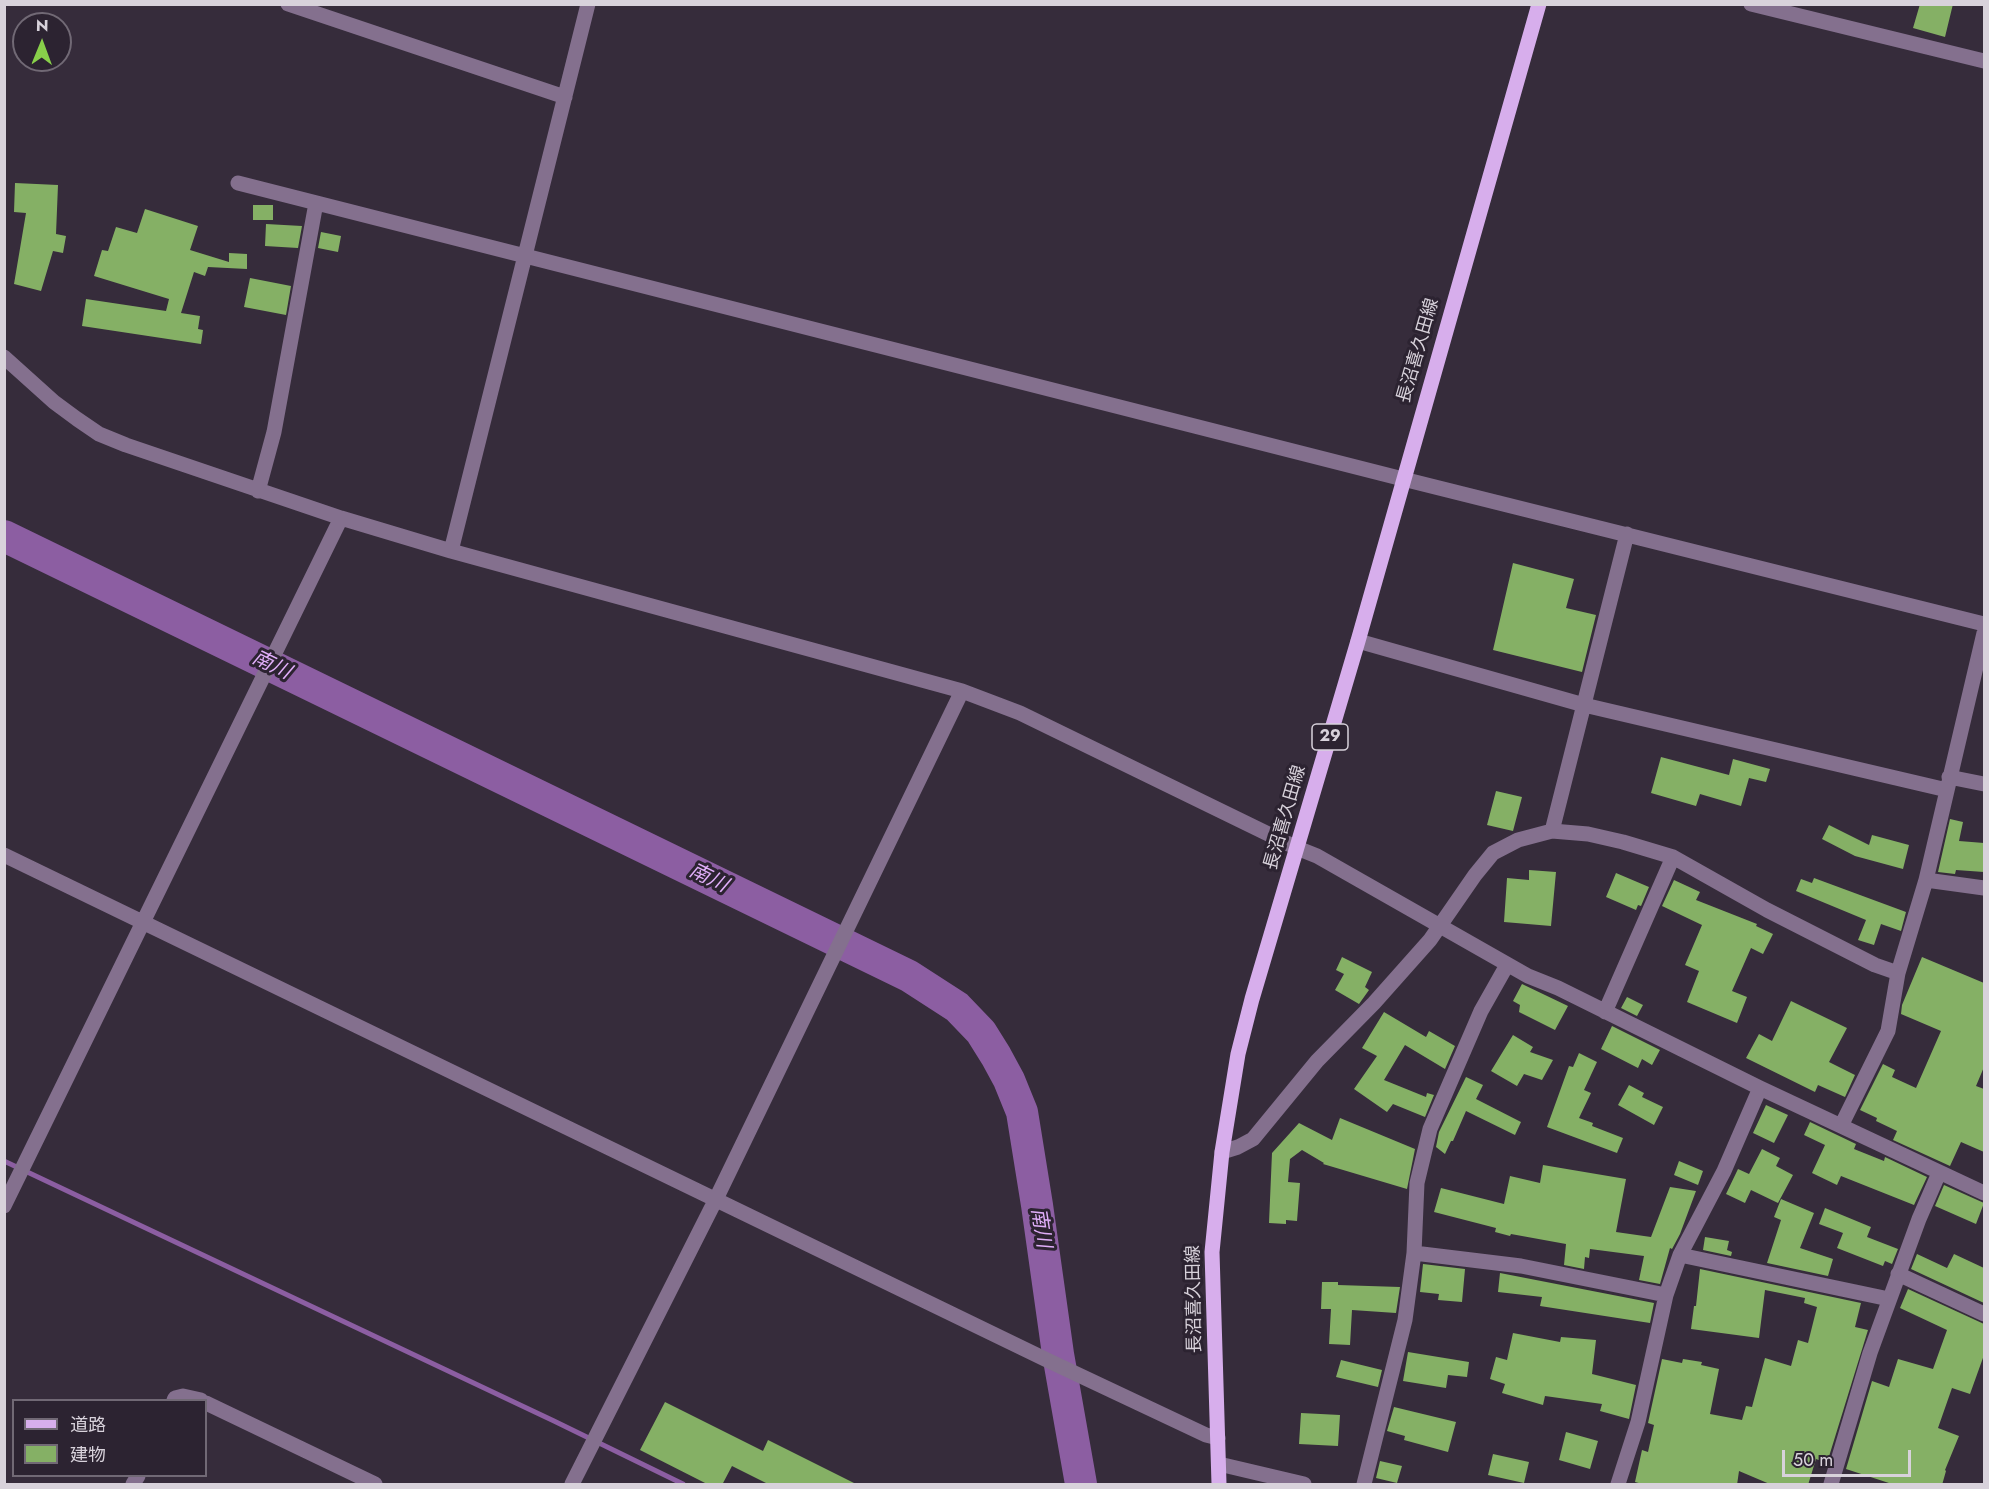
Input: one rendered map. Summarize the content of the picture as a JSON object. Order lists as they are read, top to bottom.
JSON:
{
  "streets": {
    "main road": ["長沼喜久田線", "29"]
  },
  "water": ["南川"],
  "legend": ["道路", "建物"],
  "scale_bar": "50 m",
  "north": "top"
}
